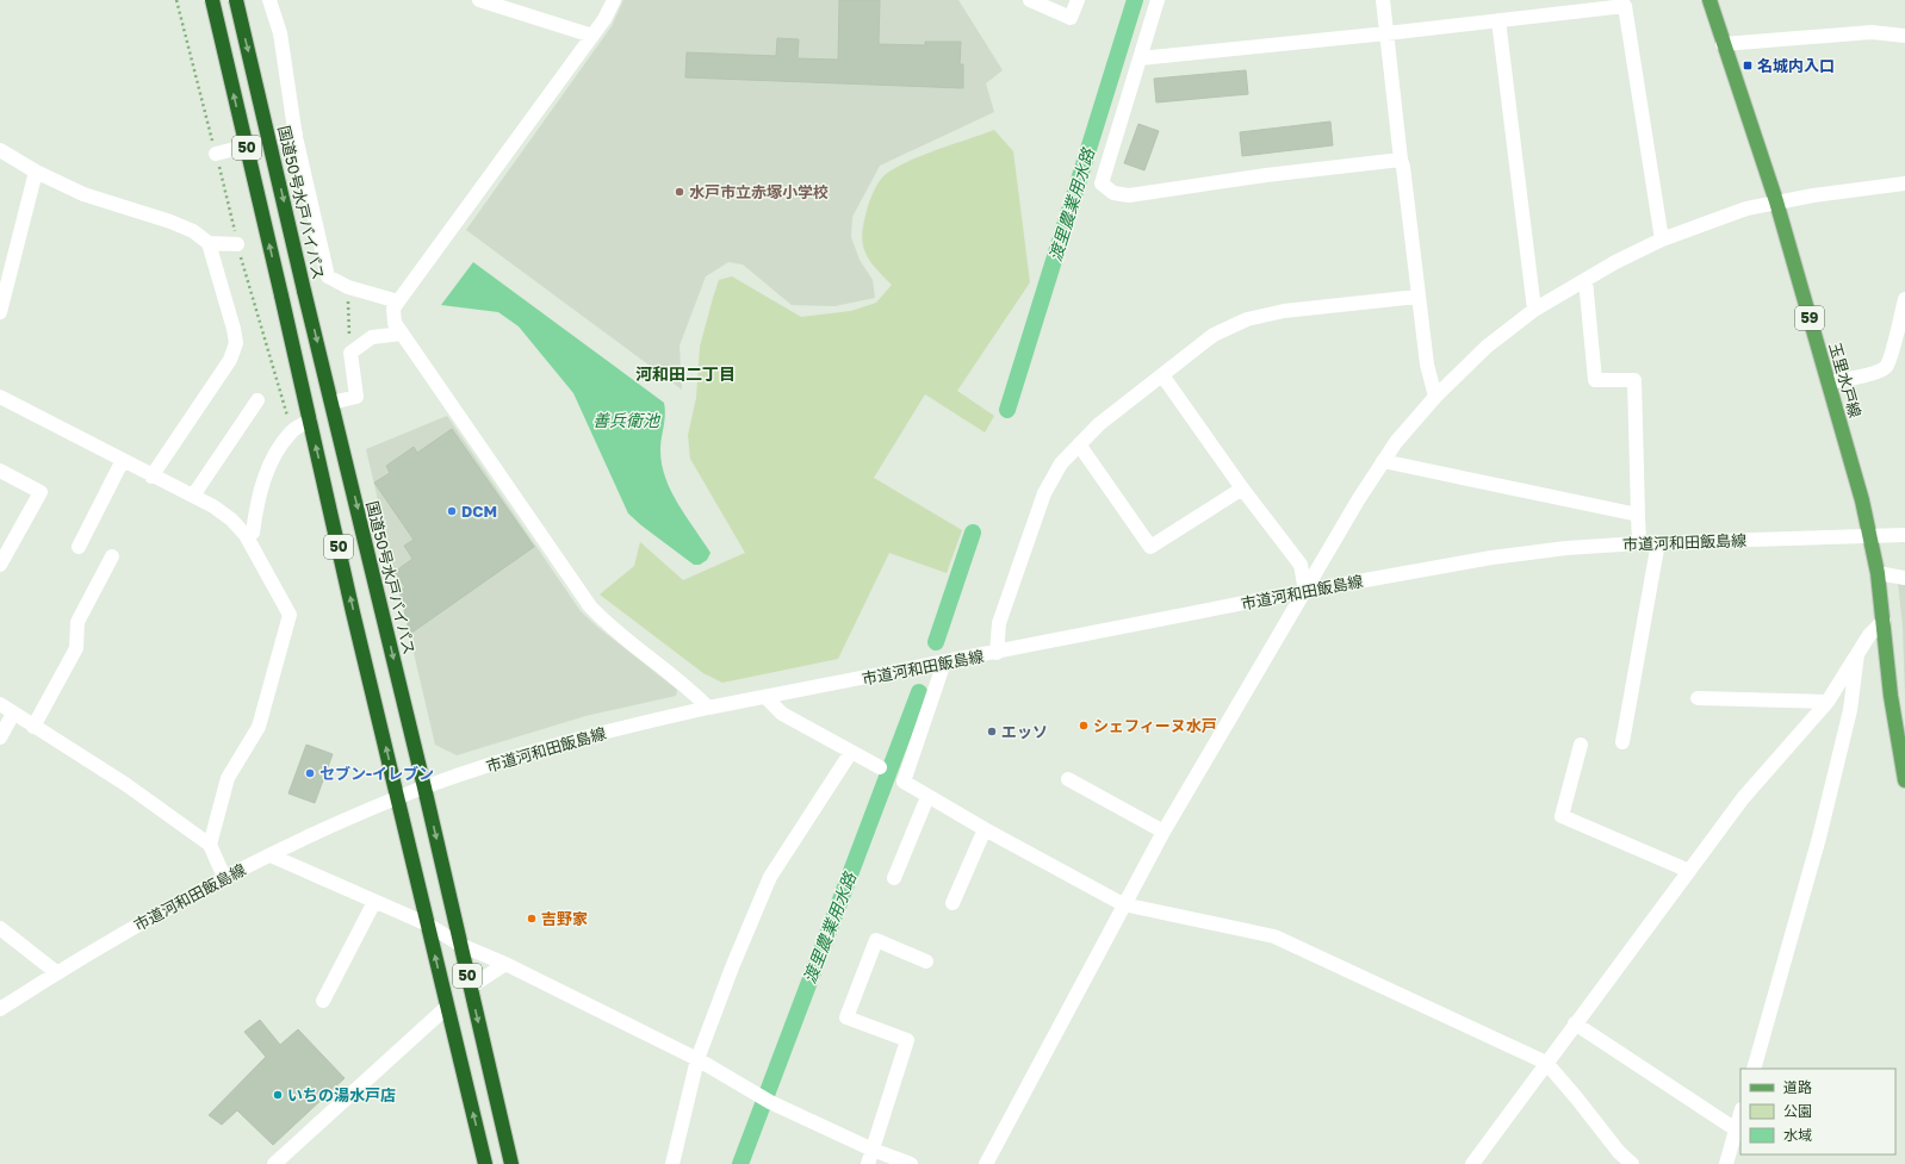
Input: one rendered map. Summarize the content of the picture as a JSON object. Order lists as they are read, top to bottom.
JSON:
{
  "streets": {
    "highway": ["50", "国道50号水戸バイパス"],
    "main road": ["59", "玉里水戸線"],
    "street": ["市道河和田飯島線"]
  },
  "crossings": [
    ["50", "市道河和田飯島線"],
    ["国道50号水戸バイパス", "市道河和田飯島線"],
    ["玉里水戸線", "市道河和田飯島線"]
  ],
  "districts": ["河和田二丁目"],
  "water": ["渡里農業用水路", "善兵衛池"],
  "places": {
    "transit": ["名城内入口"],
    "other": [
      "水戸市立赤塚小学校",
      "DCM",
      "シェフィーヌ水戸",
      "エッソ",
      "セブン-イレブン",
      "吉野家",
      "いちの湯水戸店"
    ]
  },
  "legend": ["道路", "公園", "水域"]
}
